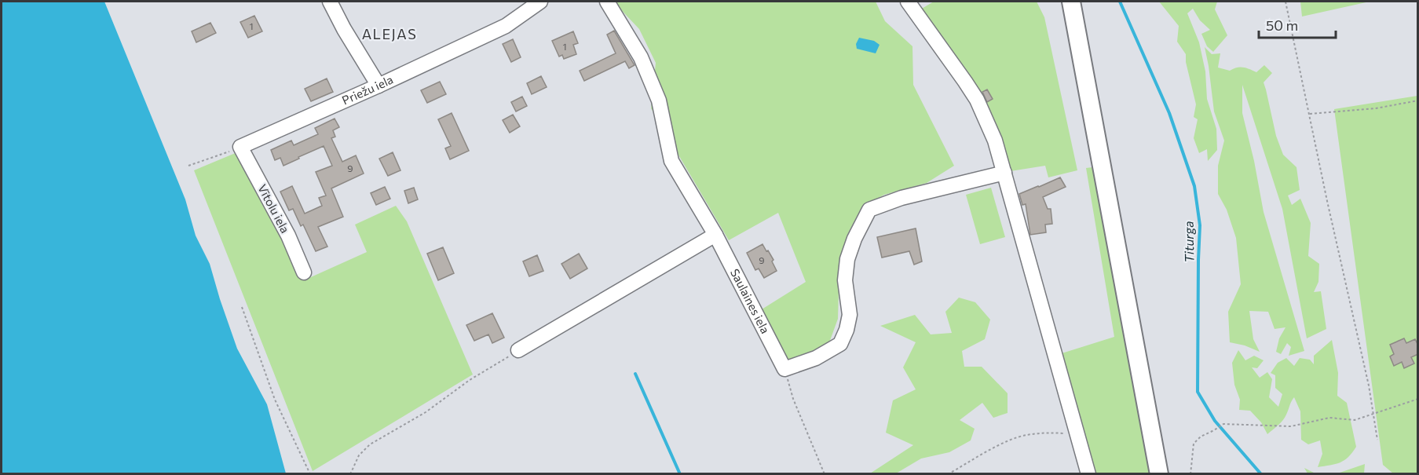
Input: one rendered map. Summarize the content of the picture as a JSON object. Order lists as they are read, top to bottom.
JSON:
{
  "streets": {
    "street": ["Priežu iela", "Vītolu iela", "Saulaines iela"]
  },
  "crossings": [
    ["Priežu iela", "Vītolu iela"]
  ],
  "districts": ["ALEJAS"],
  "water": ["Titurga"],
  "house_numbers": [
    "1",
    "1",
    "9",
    "9"
  ],
  "scale_bar": "50 m"
}
